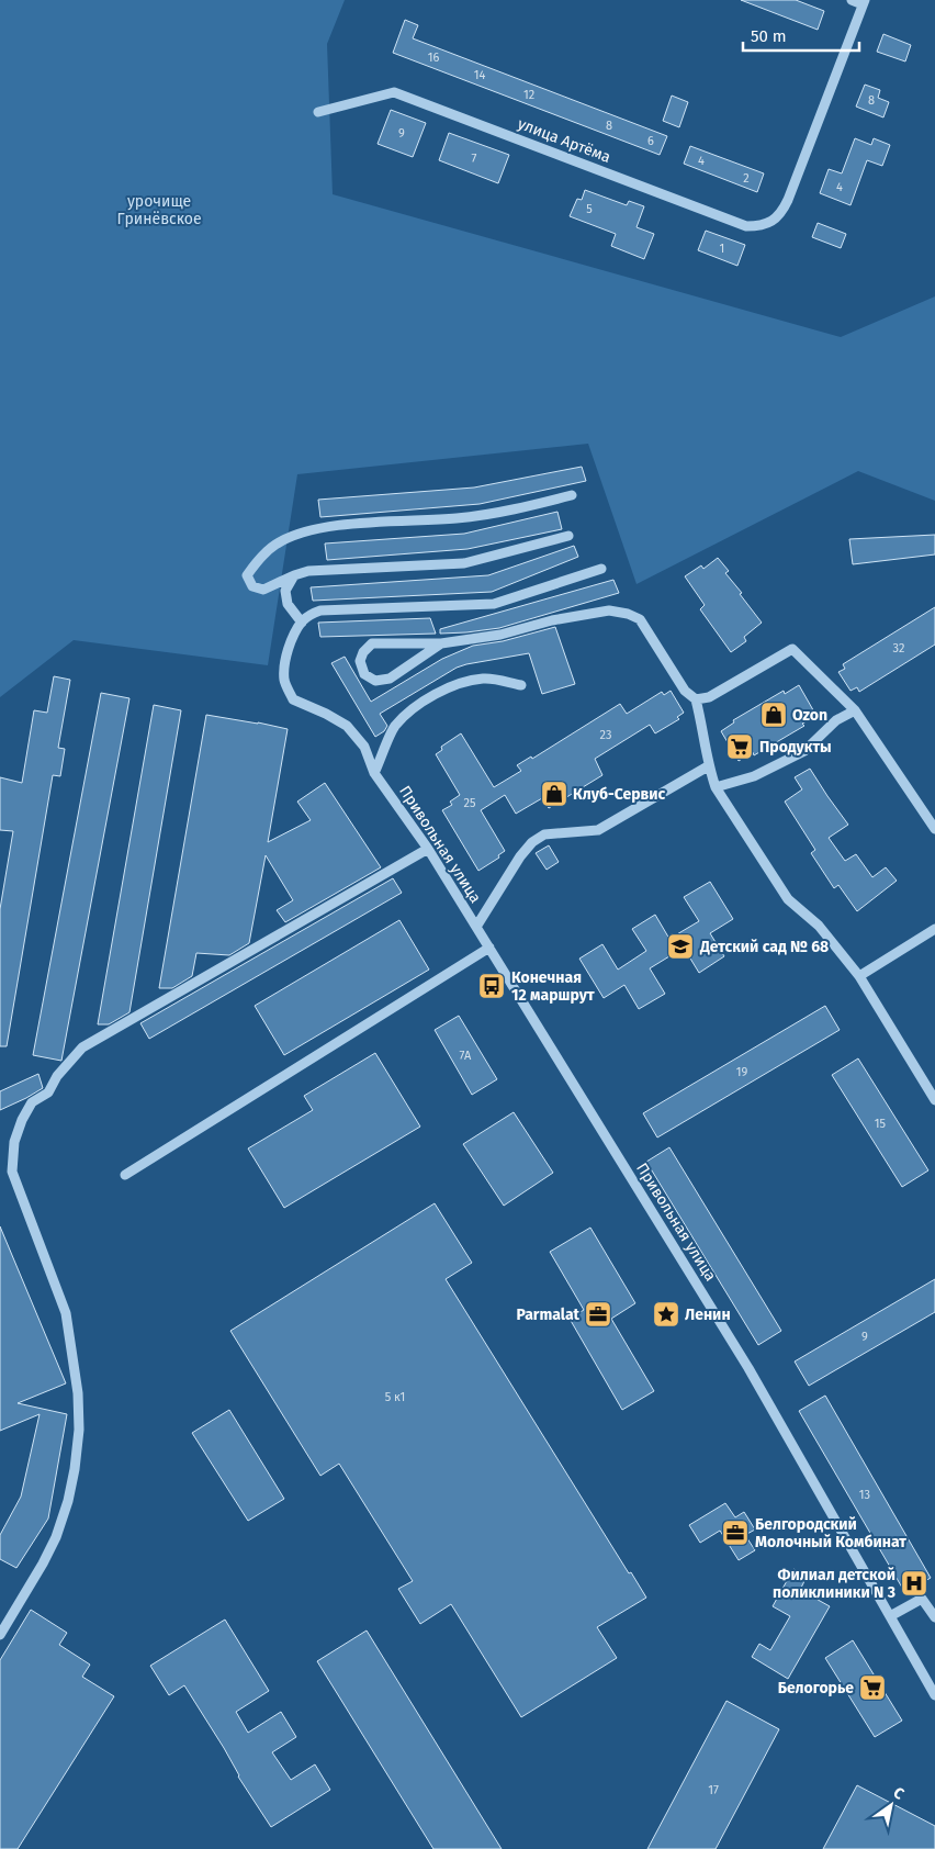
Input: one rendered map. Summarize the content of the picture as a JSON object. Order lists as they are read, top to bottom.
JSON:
{
  "streets": {
    "street": ["улица Артёма", "Привольная улица"]
  },
  "parks": ["урочище Гринёвское"],
  "places": {
    "shop": ["Ozon", "Клуб-Сервис"],
    "supermarket": ["Продукты", "Белогорье"],
    "school or university": ["Детский сад № 68"],
    "bus stop": ["Конечная 12 маршрут"],
    "office": ["Parmalat", "Белгородский Молочный Комбинат"],
    "place": ["Ленин"],
    "hospital": ["Филиал детской поликлиники N 3"]
  },
  "house_numbers": [
    "16",
    "14",
    "12",
    "8",
    "8",
    "9",
    "6",
    "7",
    "4",
    "2",
    "4",
    "5",
    "1",
    "32",
    "23",
    "25",
    "7А",
    "19",
    "15",
    "9",
    "5 к1",
    "13",
    "17"
  ],
  "scale_bar": "50 m",
  "north": "top right"
}
